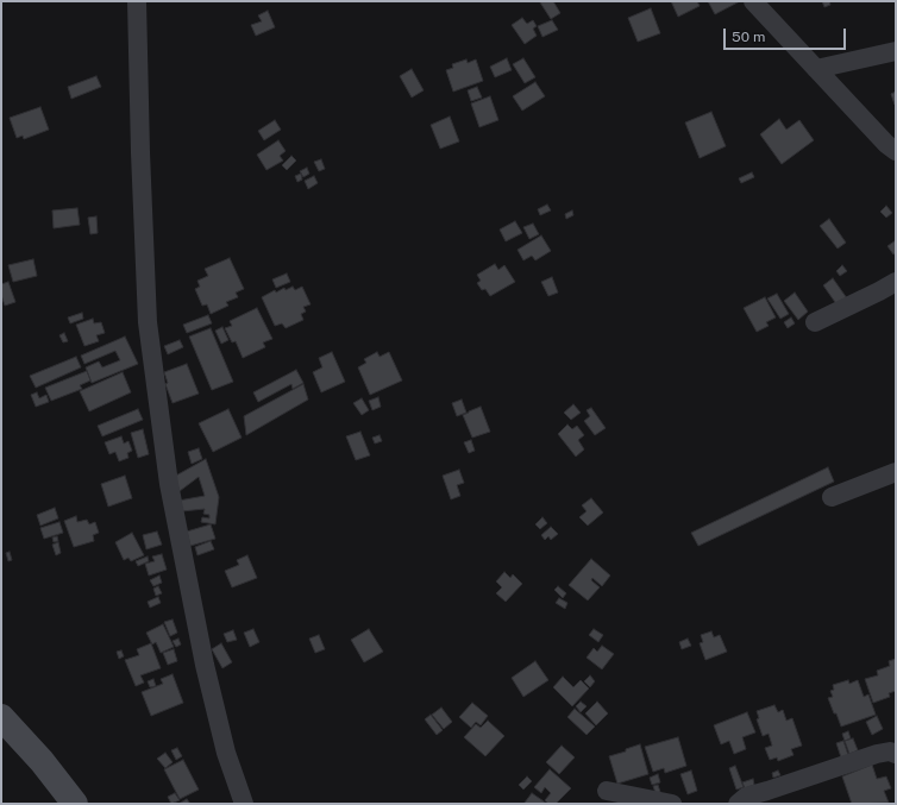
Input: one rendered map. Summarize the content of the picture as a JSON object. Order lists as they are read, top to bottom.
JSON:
{
  "scale_bar": "50 m"
}
